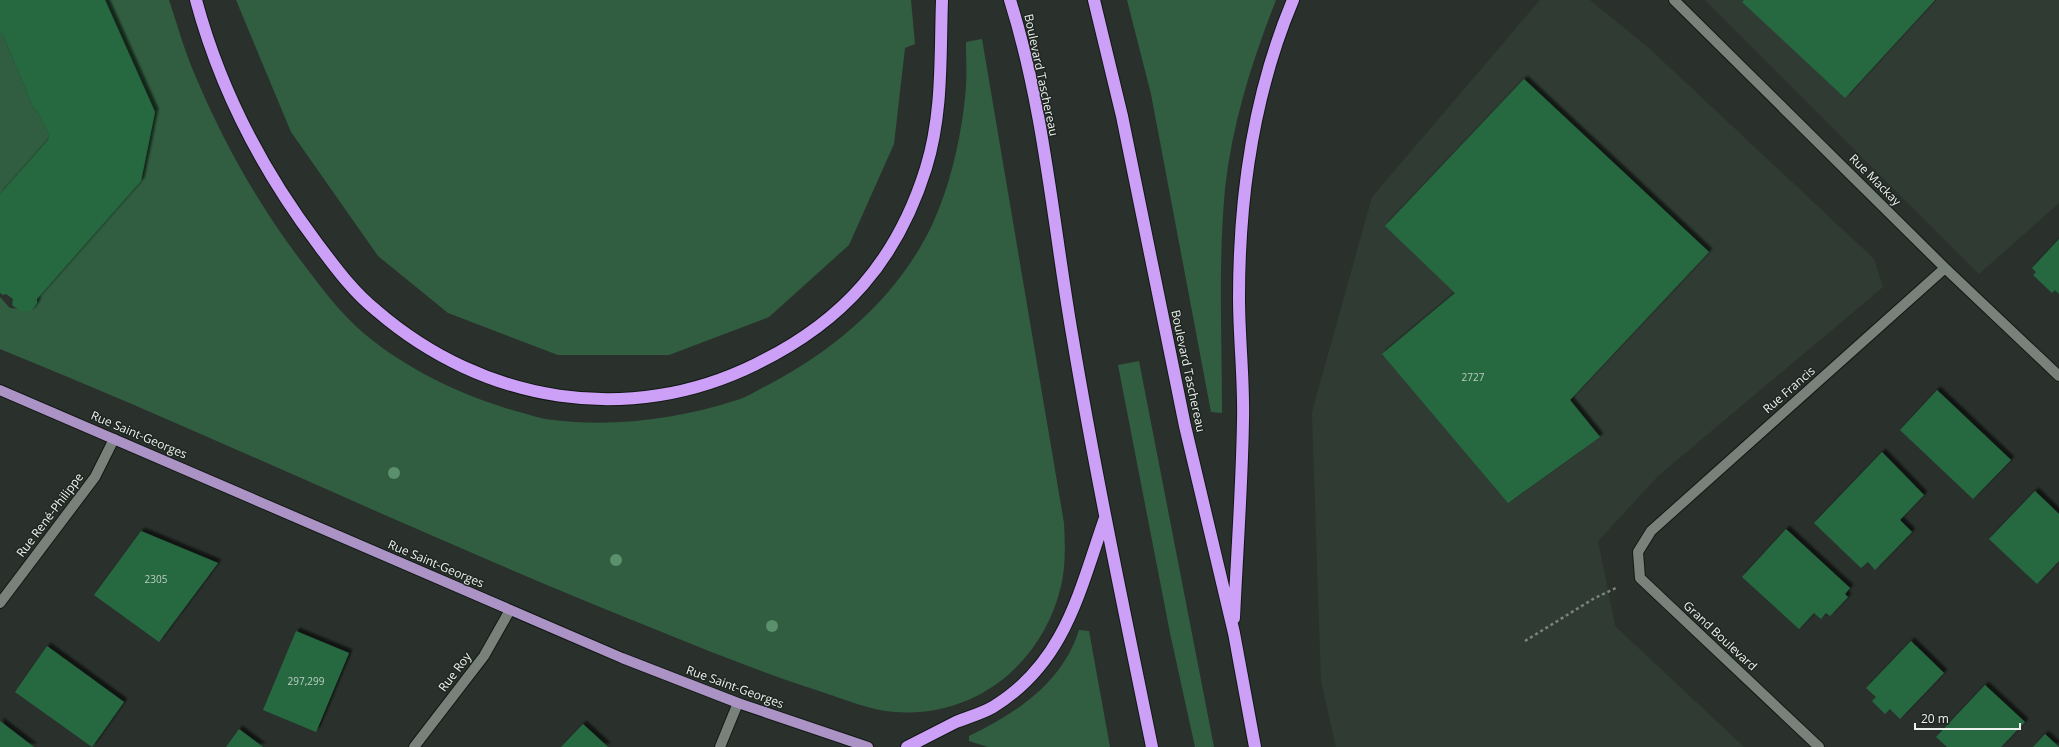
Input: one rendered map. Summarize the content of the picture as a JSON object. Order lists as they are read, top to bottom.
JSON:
{
  "streets": {
    "highway": ["Boulevard Taschereau"],
    "main road": ["Rue Saint-Georges"],
    "street": [
      "Rue Mackay",
      "Rue Francis",
      "Rue René-Philippe",
      "Grand Boulevard",
      "Rue Roy"
    ]
  },
  "crossings": [
    ["Rue Mackay", "Rue Francis"],
    ["Rue Francis", "Grand Boulevard"],
    ["Rue Saint-Georges", "Rue René-Philippe"],
    ["Rue Saint-Georges", "Rue Roy"]
  ],
  "house_numbers": ["2727", "2305", "297,299"],
  "scale_bar": "20 m"
}
